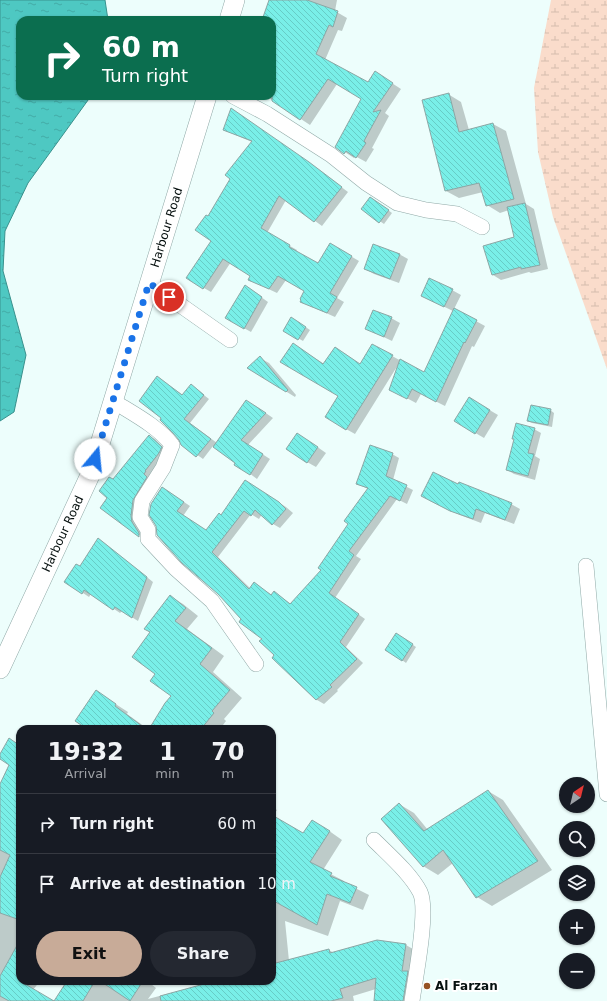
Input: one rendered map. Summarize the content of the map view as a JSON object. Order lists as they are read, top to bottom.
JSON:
{
  "streets": {
    "street": ["Harbour Road"]
  },
  "places": ["Al Farzan"],
  "north": "top right",
  "page": {
    "turn": ["60 m", "Turn right"],
    "eta": [
      "19:32",
      "Arrival",
      "1",
      "min",
      "70",
      "m"
    ],
    "map_buttons": ["+", "−"],
    "list": [
      {
        "name": "Turn right",
        "value": "60 m"
      },
      {
        "name": "Arrive at destination",
        "value": "10 m"
      }
    ],
    "buttons": ["Exit", "Share"]
  }
}
